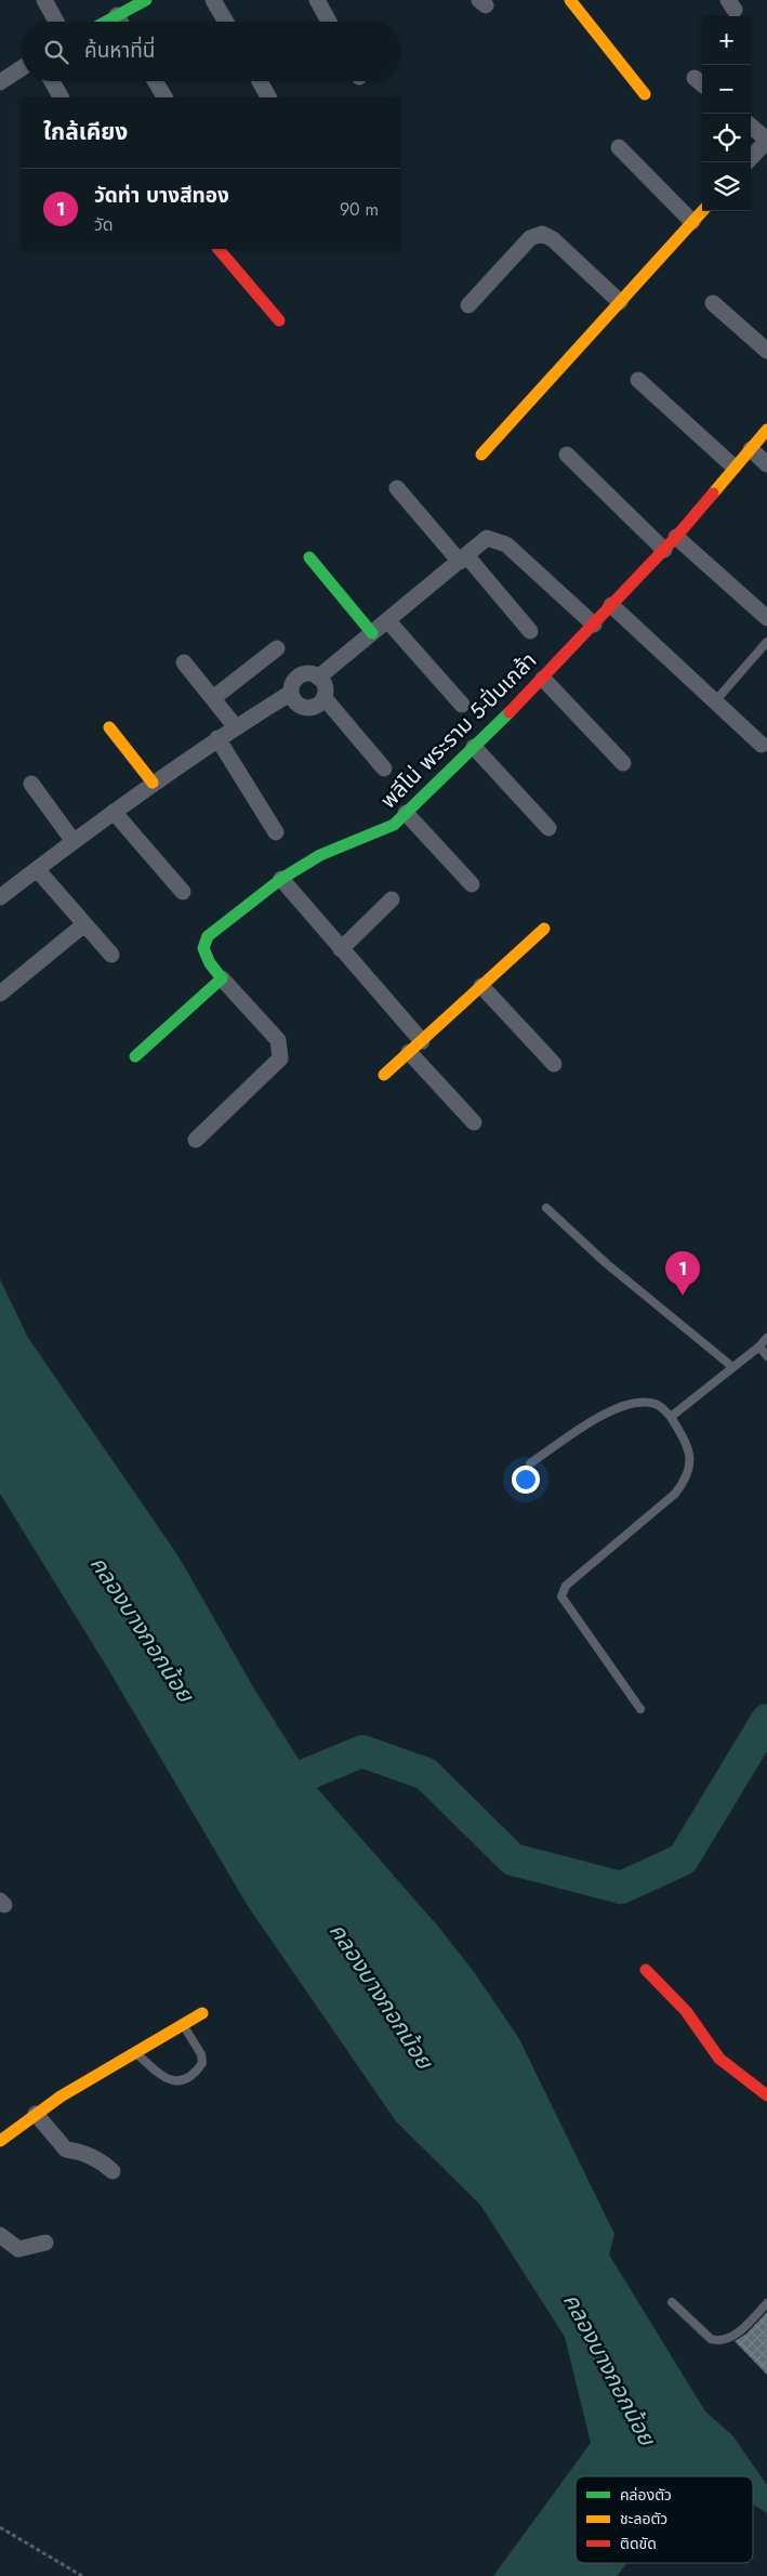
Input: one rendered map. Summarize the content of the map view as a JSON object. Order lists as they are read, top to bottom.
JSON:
{
  "streets": {
    "street": ["พลีโน่ พระราม 5-ปิ่นเกล้า"]
  },
  "water": ["คลองบางกอกน้อย"],
  "legend": ["คล่องตัว", "ชะลอตัว", "ติดขัด"],
  "page": {
    "map_buttons": ["+", "−"],
    "search": "ค้นหาที่นี่",
    "heading": "ใกล้เคียง",
    "list": [
      {
        "mark": "1",
        "name": "วัดท่า บางสีทอง",
        "note": "วัด",
        "value": "90 m"
      }
    ],
    "pins": "1"
  }
}
